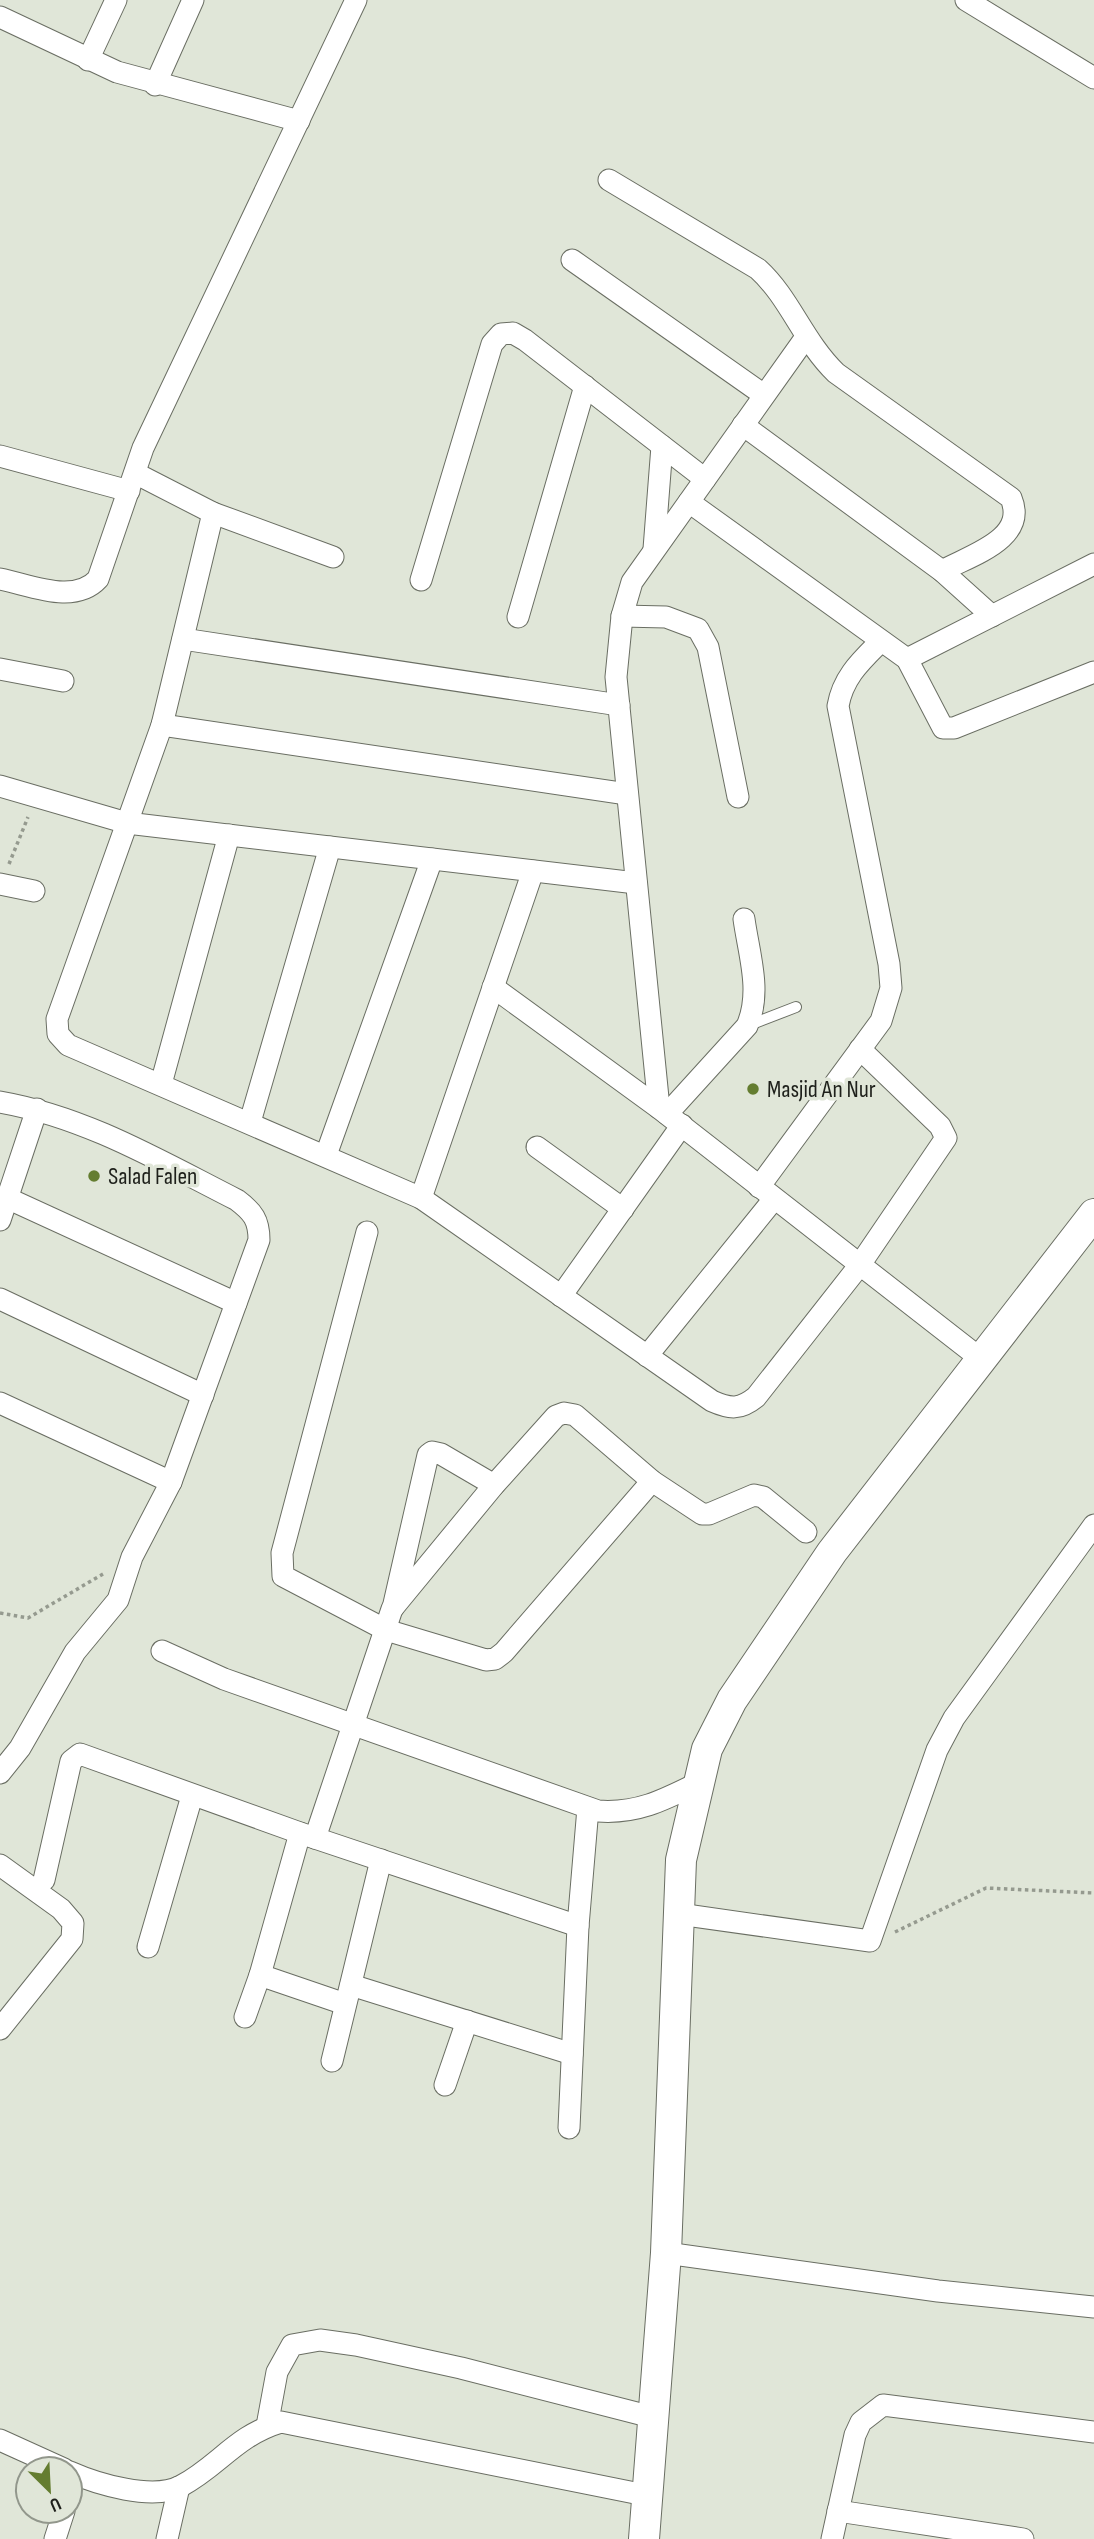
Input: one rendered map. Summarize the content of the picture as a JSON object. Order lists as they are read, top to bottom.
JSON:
{
  "places": ["Masjid An Nur", "Salad Falen"],
  "north": "bottom right"
}
